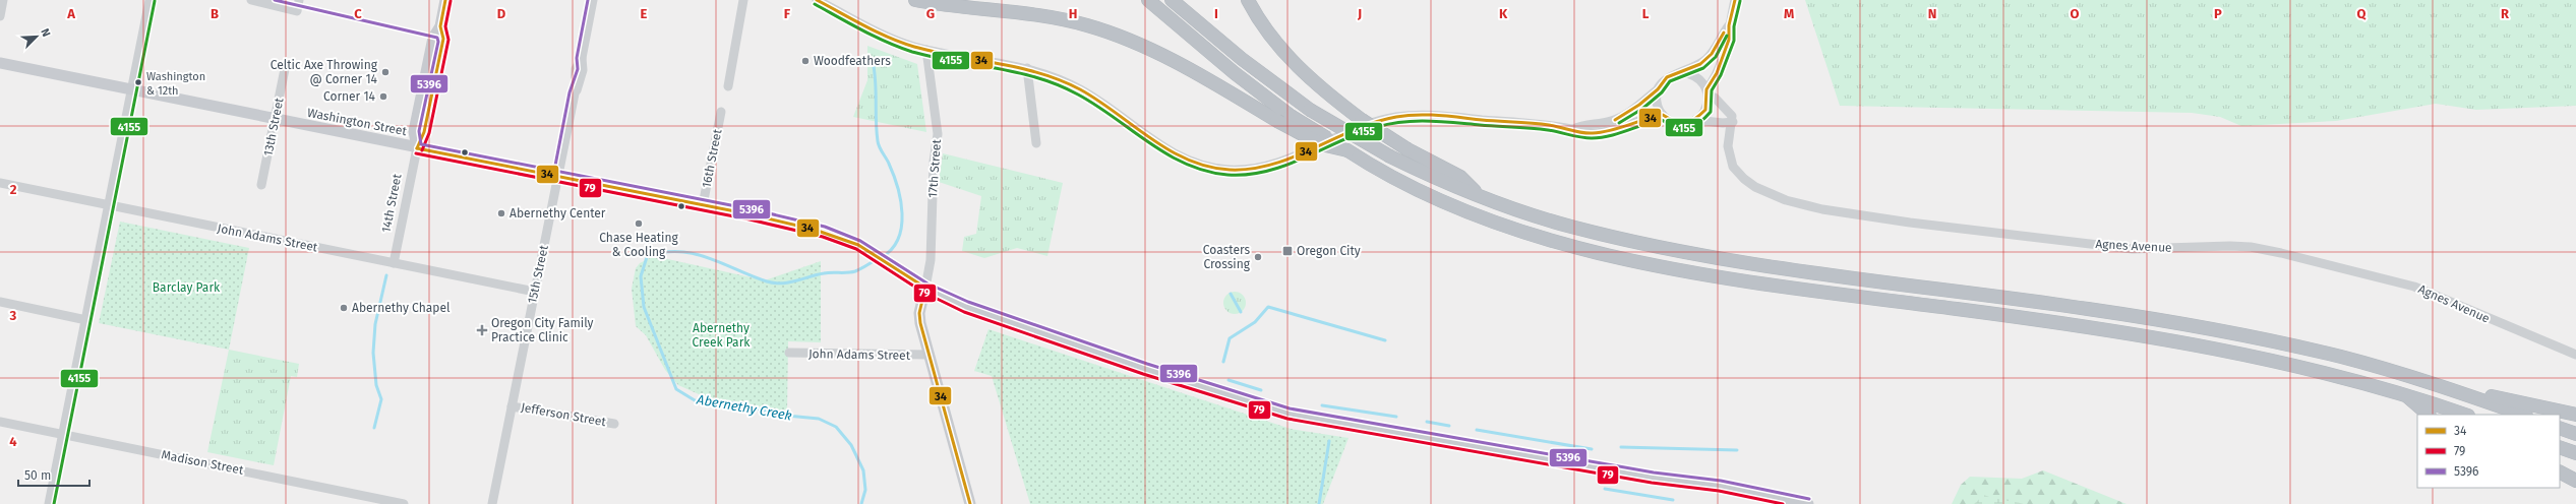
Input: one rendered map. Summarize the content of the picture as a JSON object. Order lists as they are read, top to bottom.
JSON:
{
  "streets": {
    "main road": ["Washington Street", "14th Street"],
    "street": [
      "13th Street",
      "16th Street",
      "17th Street",
      "John Adams Street",
      "Agnes Avenue",
      "15th Street",
      "Jefferson Street",
      "Madison Street"
    ]
  },
  "crossings": [
    ["Washington Street", "13th Street"],
    ["Washington Street", "16th Street"],
    ["Washington Street", "17th Street"],
    ["Washington Street", "14th Street"],
    ["Washington Street", "15th Street"],
    ["14th Street", "John Adams Street"],
    ["John Adams Street", "15th Street"],
    ["15th Street", "Jefferson Street"]
  ],
  "water": ["Abernethy Creek"],
  "parks": ["Barclay Park", "Abernethy Creek Park"],
  "places": {
    "other": [
      "Woodfeathers",
      "Celtic Axe Throwing @ Corner 14",
      "Washington & 12th",
      "Corner 14",
      "Abernethy Center",
      "Chase Heating & Cooling",
      "Coasters Crossing",
      "Abernethy Chapel"
    ],
    "transit": ["Oregon City"],
    "health": ["Oregon City Family Practice Clinic"]
  },
  "lines": [
    "transit line 34",
    "transit line 5396",
    "transit line 79",
    "transit line 4155"
  ],
  "legend": ["34", "79", "5396"],
  "scale_bar": "50 m",
  "north": "top right",
  "grid": {
    "columns": [
      "A",
      "B",
      "C",
      "D",
      "E",
      "F",
      "G",
      "H",
      "I",
      "J",
      "K",
      "L",
      "M",
      "N",
      "O",
      "P",
      "Q",
      "R"
    ],
    "rows": ["2", "3", "4"]
  }
}
